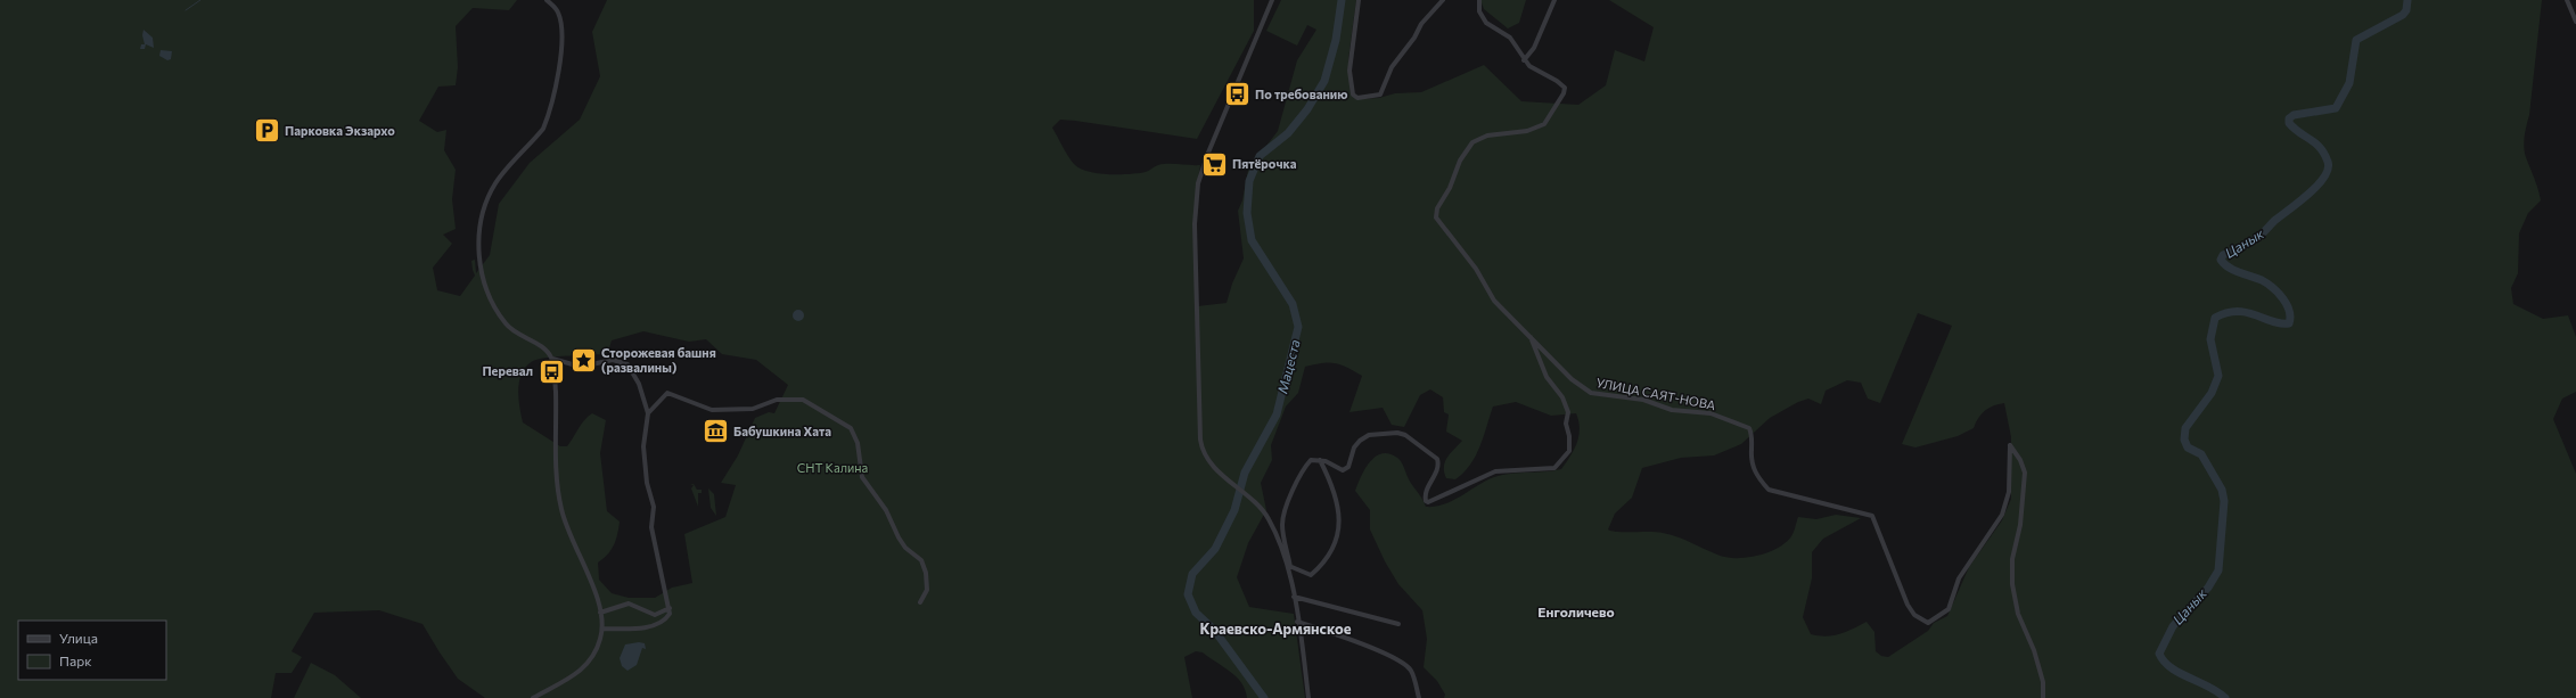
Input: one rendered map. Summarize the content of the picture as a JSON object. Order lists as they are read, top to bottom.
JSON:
{
  "streets": {
    "street": ["УЛИЦА САЯТ-НОВА"]
  },
  "districts": ["Енголичево", "Краевско-Армянское"],
  "water": ["Цанык", "Мацеста"],
  "parks": ["СНТ Калина"],
  "places": {
    "bus stop": ["По требованию", "Перевал"],
    "parking": ["Парковка Экзархо"],
    "supermarket": ["Пятёрочка"],
    "place": ["Сторожевая башня (развалины)"],
    "museum": ["Бабушкина Хата"]
  },
  "legend": ["Улица", "Парк"]
}
